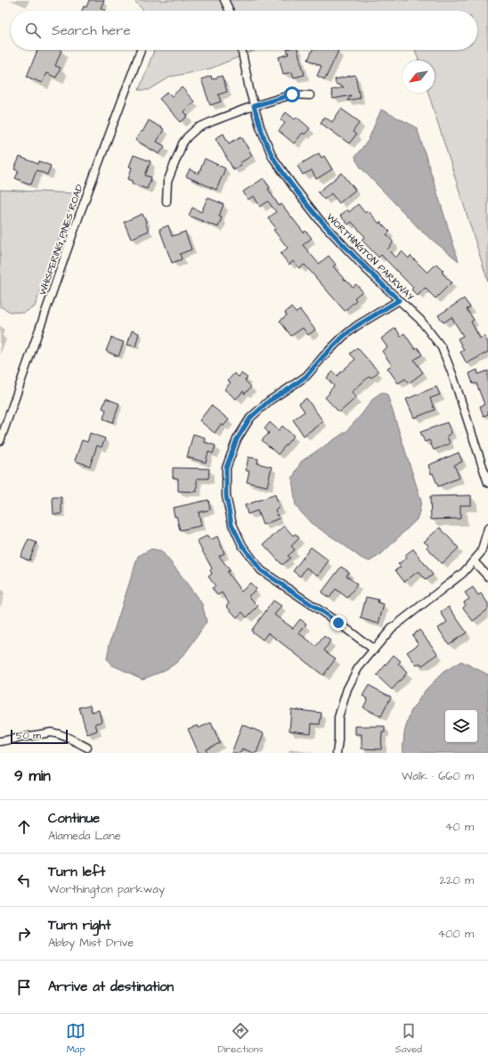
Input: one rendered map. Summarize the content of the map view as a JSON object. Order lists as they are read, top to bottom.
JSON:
{
  "streets": {
    "street": ["WHISPERING PINES ROAD", "WORTHINGTON PARKWAY"]
  },
  "scale_bar": "50 m",
  "north": "bottom left",
  "page": {
    "search": "Search here",
    "scale": "50 m",
    "heading": ["9 min", "Walk · 660 m"],
    "list": [
      ["Continue", "Alameda Lane", "40 m"],
      ["Turn left", "Worthington parkway", "220 m"],
      ["Turn right", "Abby Mist Drive", "400 m"],
      "Arrive at destination"
    ],
    "nav": ["Map", "Directions", "Saved"]
  }
}
